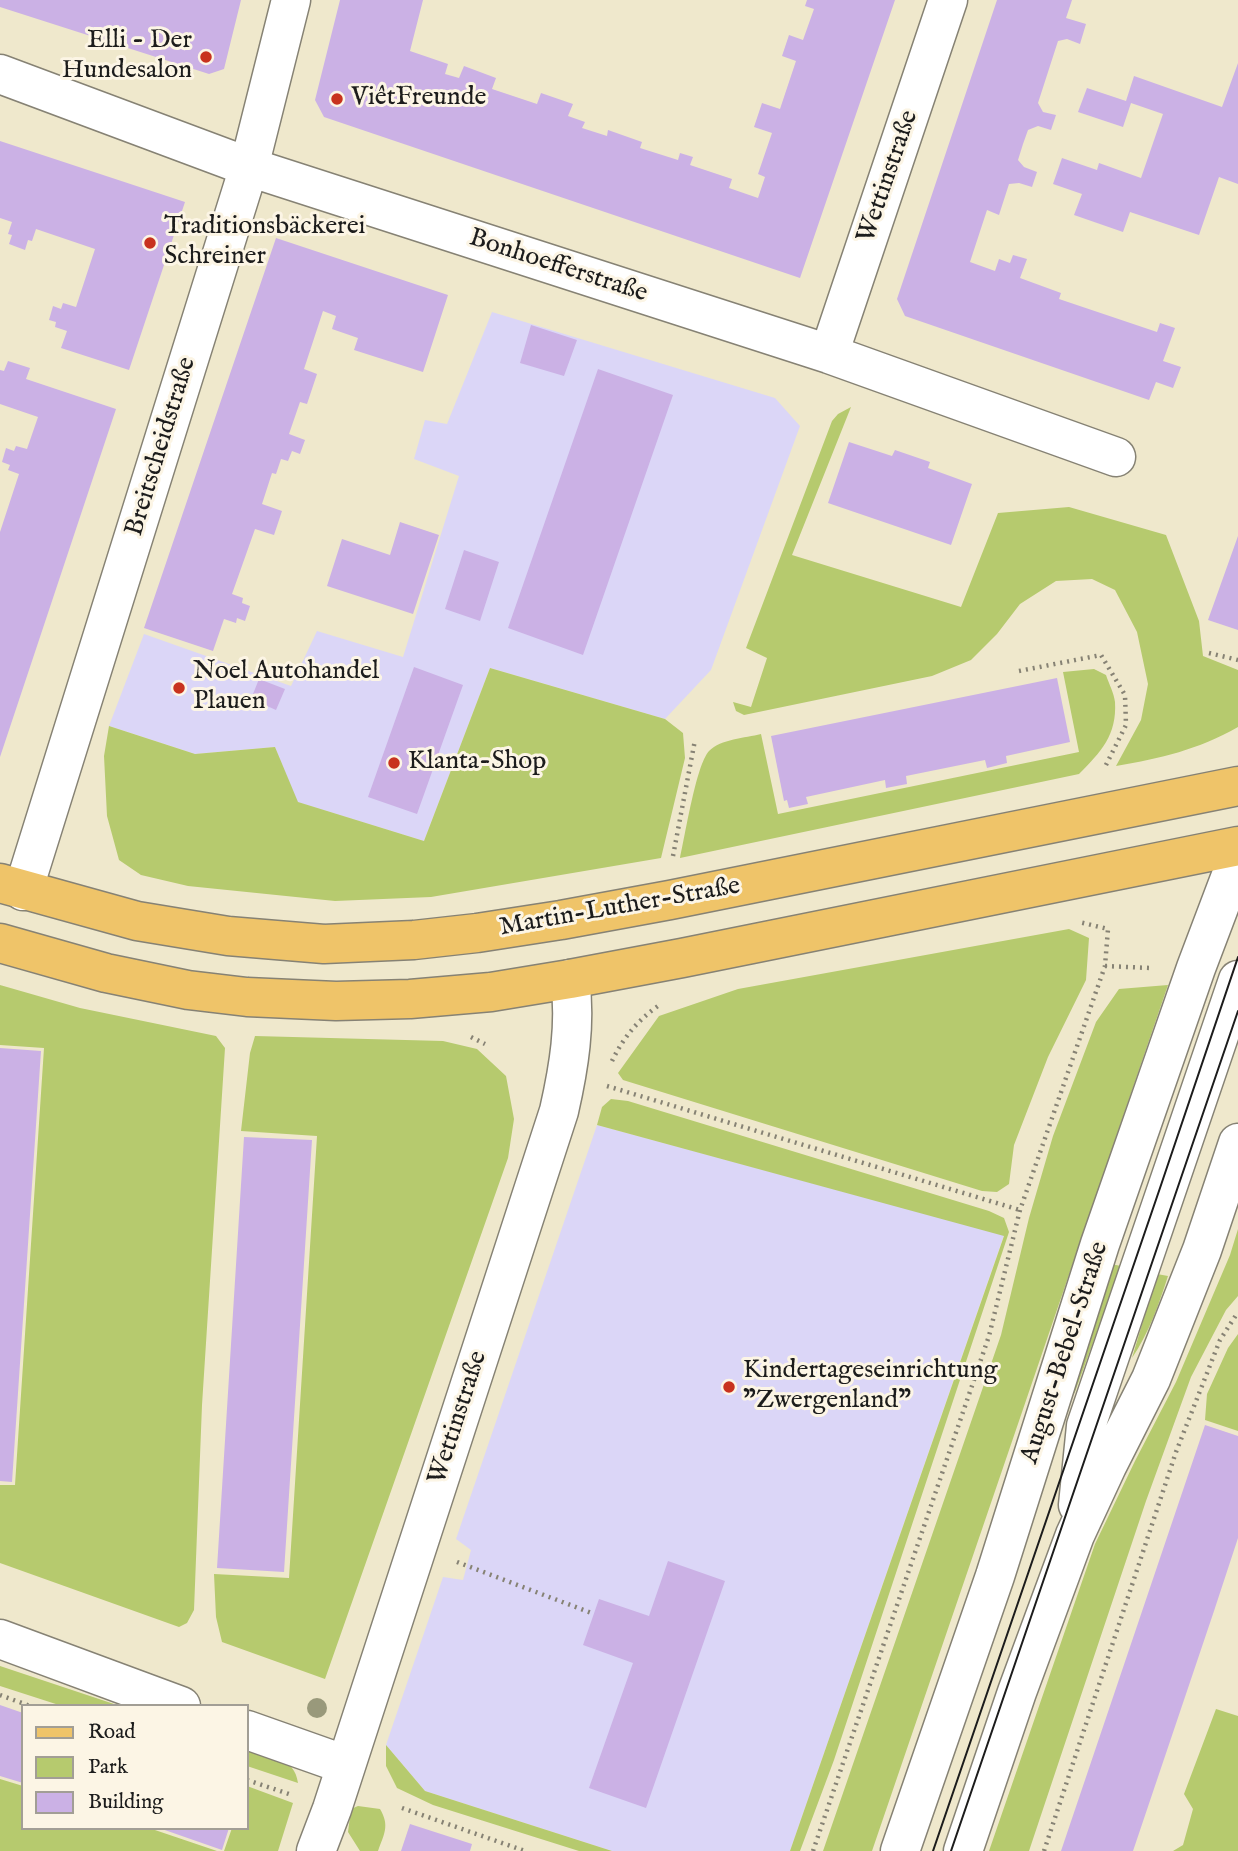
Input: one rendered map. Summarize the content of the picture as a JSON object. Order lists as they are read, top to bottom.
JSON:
{
  "streets": {
    "main road": ["Martin-Luther-Straße"],
    "street": [
      "Wettinstraße",
      "Bonhoefferstraße",
      "Breitscheidstraße",
      "August-Bebel-Straße"
    ]
  },
  "crossings": [
    ["Wettinstraße", "Bonhoefferstraße"],
    ["Bonhoefferstraße", "Breitscheidstraße"],
    ["Breitscheidstraße", "Martin-Luther-Straße"]
  ],
  "places": [
    "Elli - Der Hundesalon",
    "ViêtFreunde",
    "Traditionsbäckerei Schreiner",
    "Noel Autohandel Plauen",
    "Klanta-Shop",
    "Kindertageseinrichtung \"Zwergenland\""
  ],
  "legend": ["Road", "Park", "Building"]
}
